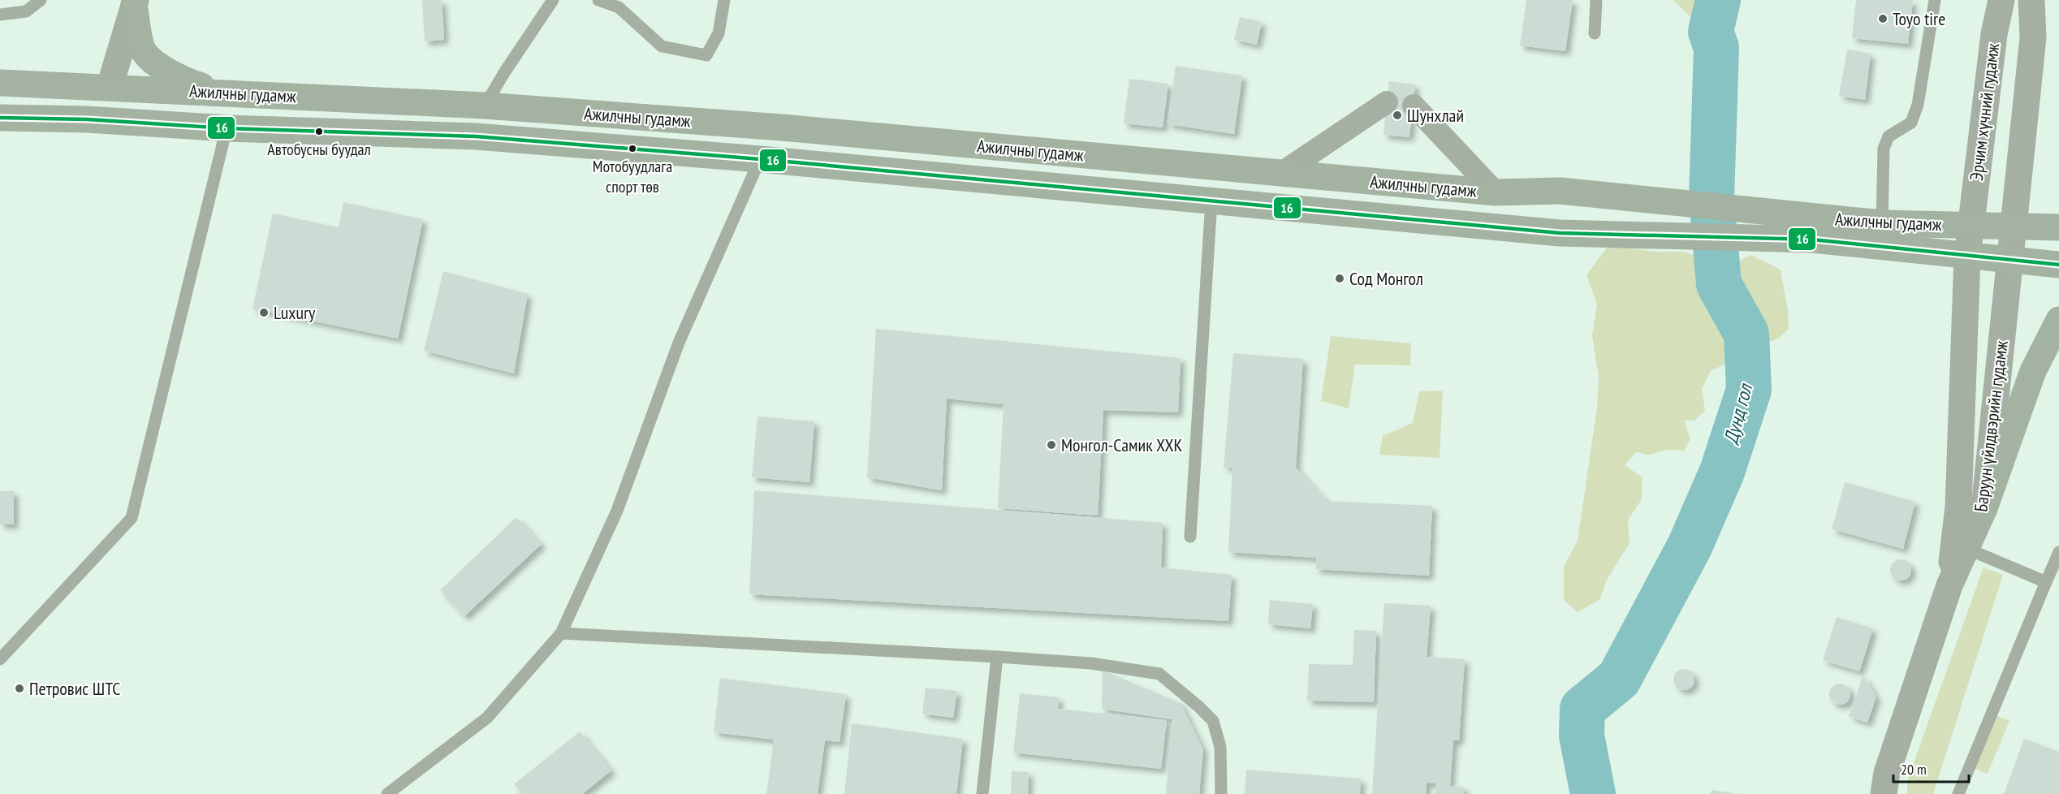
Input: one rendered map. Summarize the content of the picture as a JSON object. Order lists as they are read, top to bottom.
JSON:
{
  "streets": {
    "main road": ["Ажилчны гудамж"],
    "street": ["Эрчим хүчний гудамж", "Баруун үйлдвэрийн гудамж"]
  },
  "crossings": [
    ["Ажилчны гудамж", "Эрчим хүчний гудамж"],
    ["Ажилчны гудамж", "Баруун үйлдвэрийн гудамж"],
    ["Эрчим хүчний гудамж", "Баруун үйлдвэрийн гудамж"]
  ],
  "water": ["Дунд гол"],
  "places": [
    "Toyo tire",
    "Шунхлай",
    "Автобусны буудал",
    "Мотобуудлага спорт төв",
    "Сод Монгол",
    "Luxury",
    "Монгол-Самик ХХК",
    "Петровис ШТС"
  ],
  "lines": ["transit line 16"],
  "scale_bar": "20 m"
}
